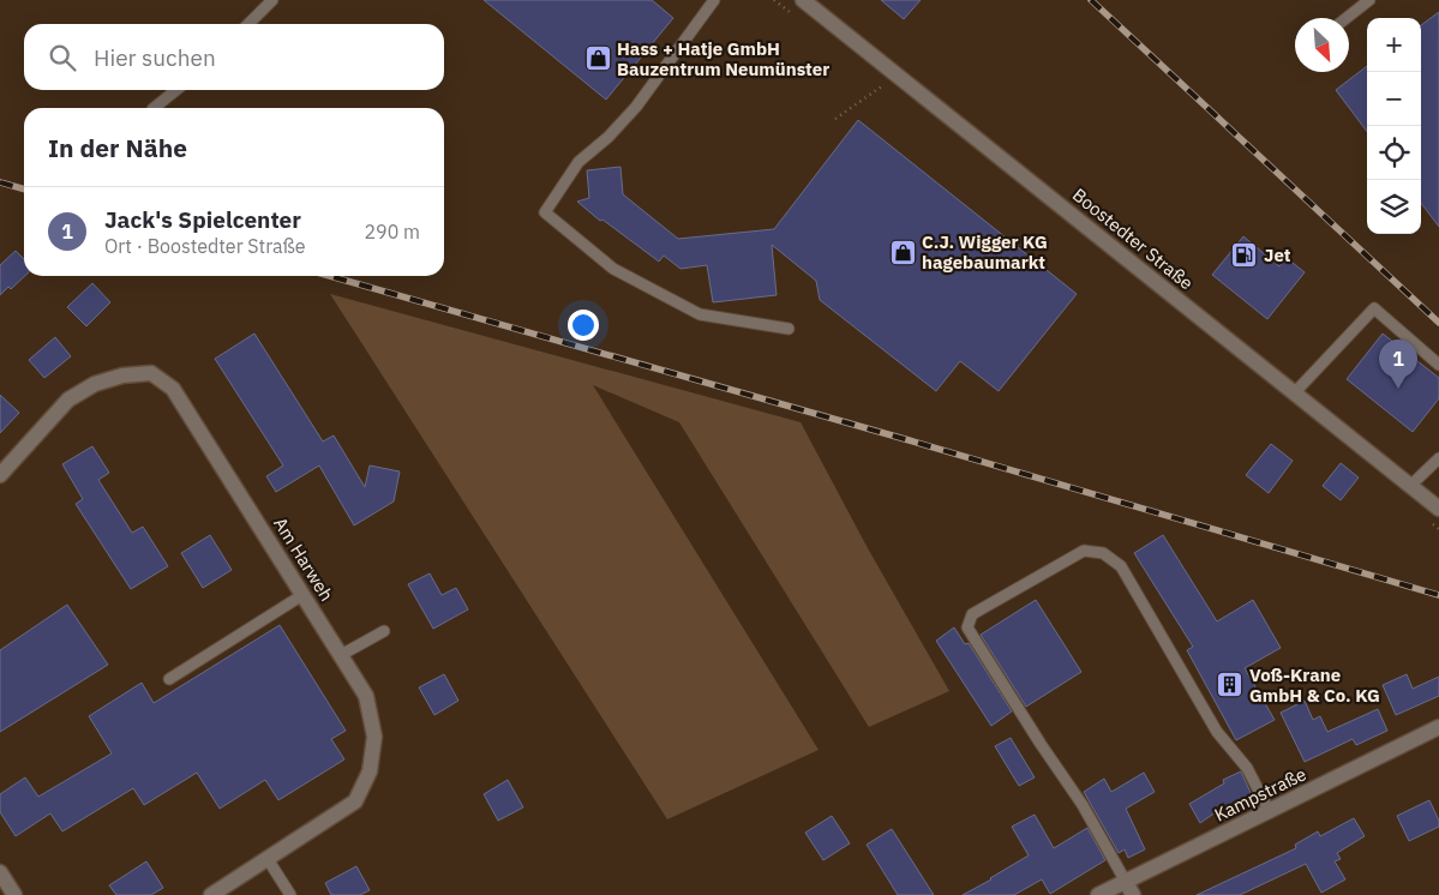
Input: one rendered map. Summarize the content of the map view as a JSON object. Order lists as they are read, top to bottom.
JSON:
{
  "streets": {
    "street": ["Boostedter Straße", "Am Harweh", "Kampstraße"]
  },
  "places": {
    "shop": ["Hass + Hatje GmbH Bauzentrum Neumünster", "C.J. Wigger KG hagebaumarkt"],
    "fuel station": ["Jet"],
    "building": ["Voß-Krane GmbH & Co. KG"]
  },
  "north": "bottom right",
  "page": {
    "map_buttons": ["+", "−"],
    "search": "Hier suchen",
    "heading": "In der Nähe",
    "list": [
      {
        "mark": "1",
        "name": "Jack's Spielcenter",
        "note": "Ort · Boostedter Straße",
        "value": "290 m"
      }
    ],
    "pins": "1"
  }
}
